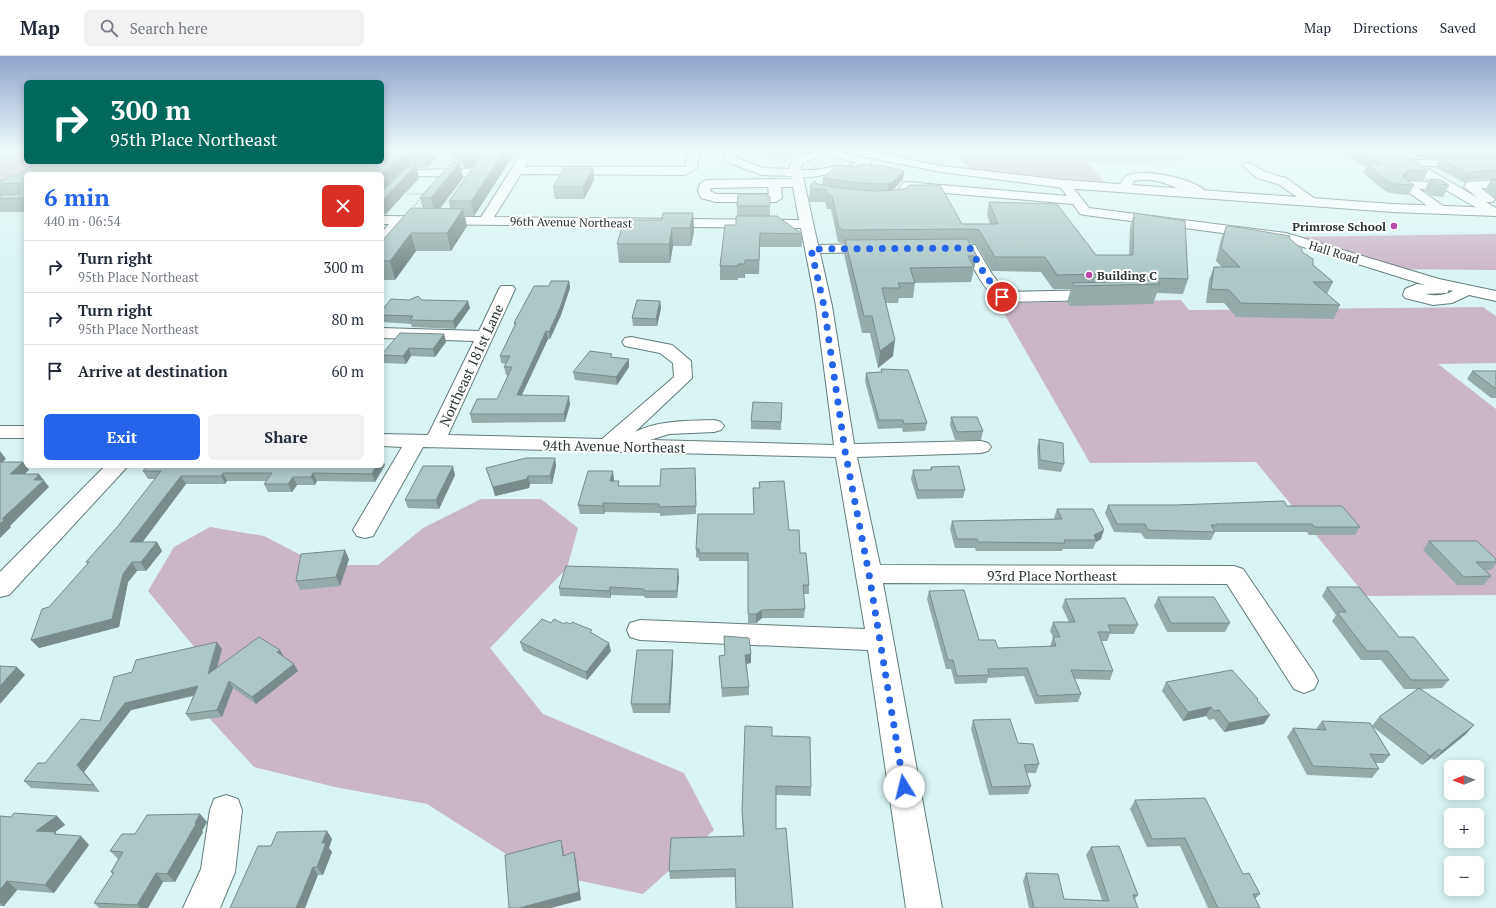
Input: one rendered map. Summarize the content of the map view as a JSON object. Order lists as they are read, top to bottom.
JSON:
{
  "streets": {
    "street": [
      "96th Avenue Northeast",
      "Hall Road",
      "Northeast 181st Lane",
      "94th Avenue Northeast",
      "93rd Place Northeast"
    ]
  },
  "crossings": [
    ["Northeast 181st Lane", "94th Avenue Northeast"]
  ],
  "places": ["Primrose School", "Building C"],
  "north": "left",
  "page": {
    "header": "Map",
    "search": "Search here",
    "nav": ["Map", "Directions", "Saved"],
    "turn": ["300 m", "95th Place Northeast"],
    "heading": ["6 min", "440 m · 06:54"],
    "list": [
      {
        "name": "Turn right",
        "note": "95th Place Northeast",
        "value": "300 m"
      },
      {
        "name": "Turn right",
        "note": "95th Place Northeast",
        "value": "80 m"
      },
      {
        "name": "Arrive at destination",
        "value": "60 m"
      }
    ],
    "buttons": ["Exit", "Share"],
    "map_buttons": ["+", "−"]
  }
}
